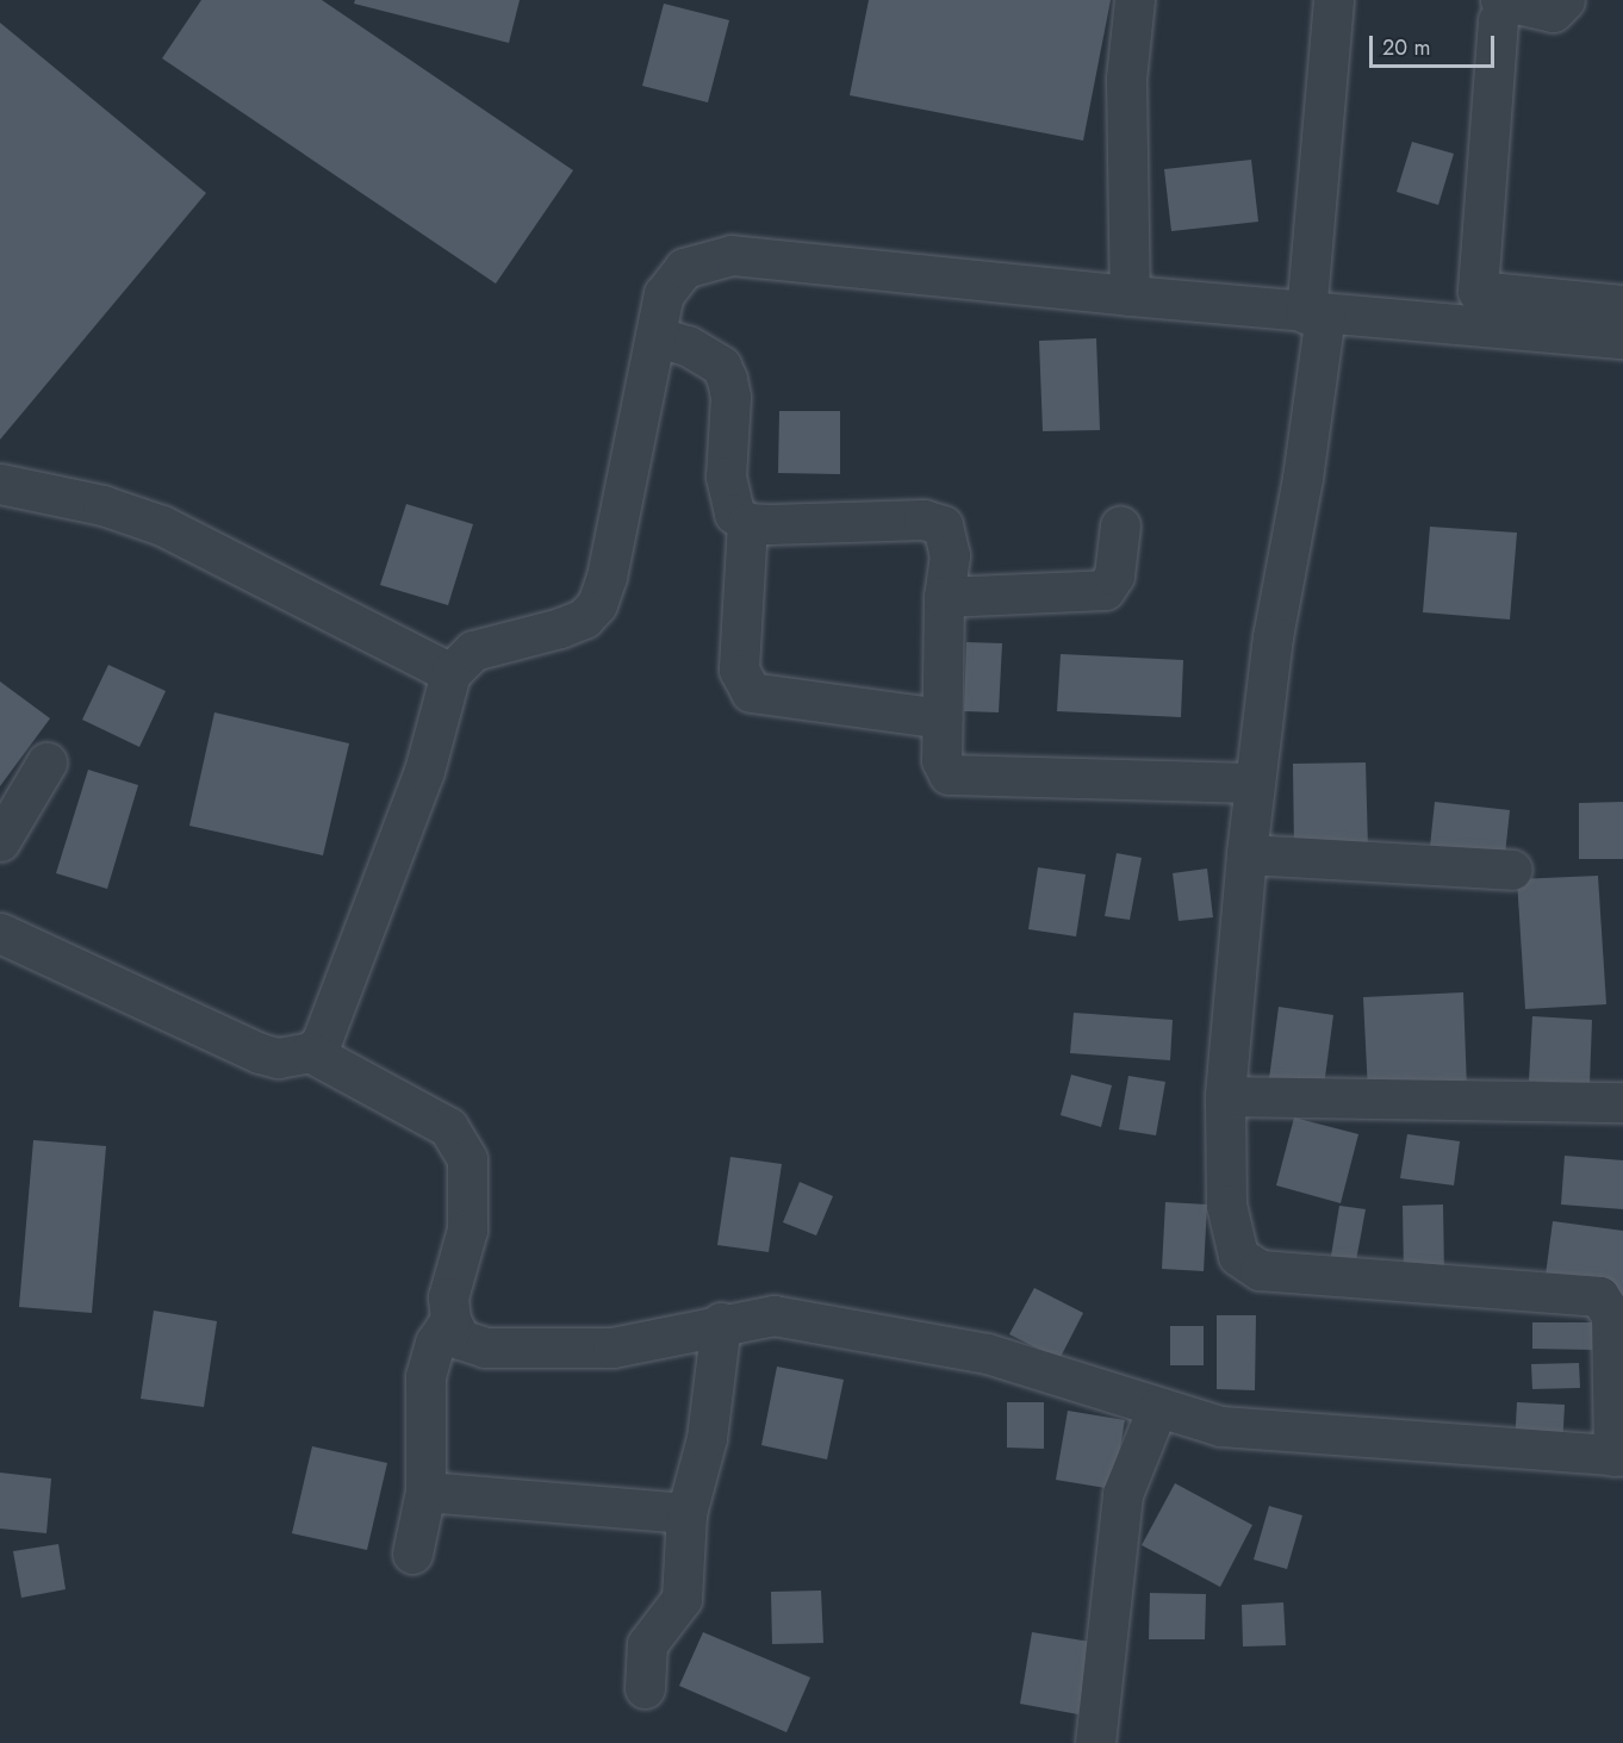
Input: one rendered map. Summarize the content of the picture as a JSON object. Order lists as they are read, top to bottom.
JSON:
{
  "scale_bar": "20 m"
}
